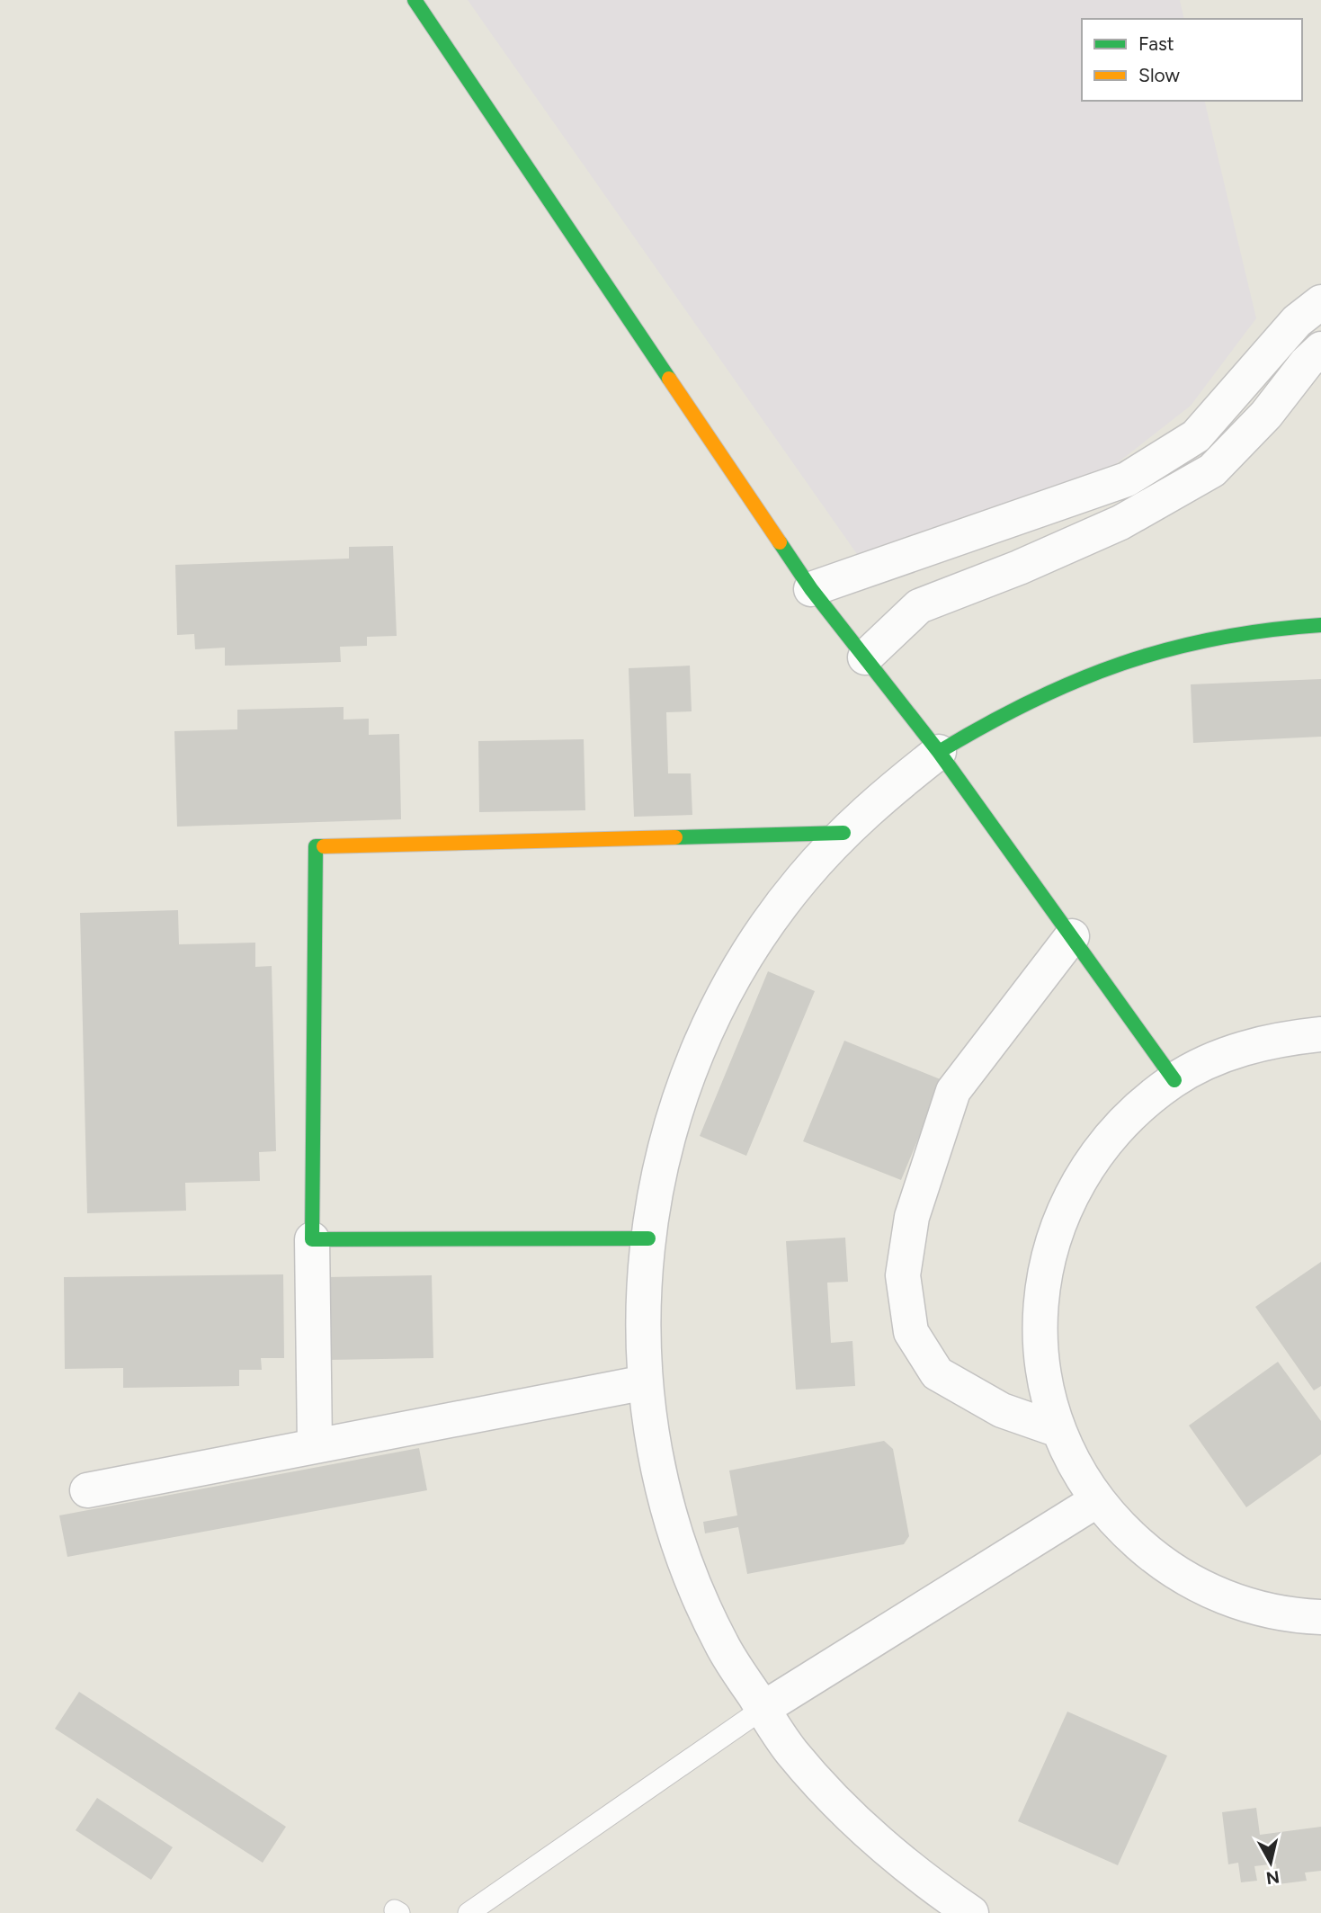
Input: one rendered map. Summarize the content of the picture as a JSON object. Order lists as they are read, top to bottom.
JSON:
{
  "legend": ["Fast", "Slow"],
  "north": "bottom"
}
